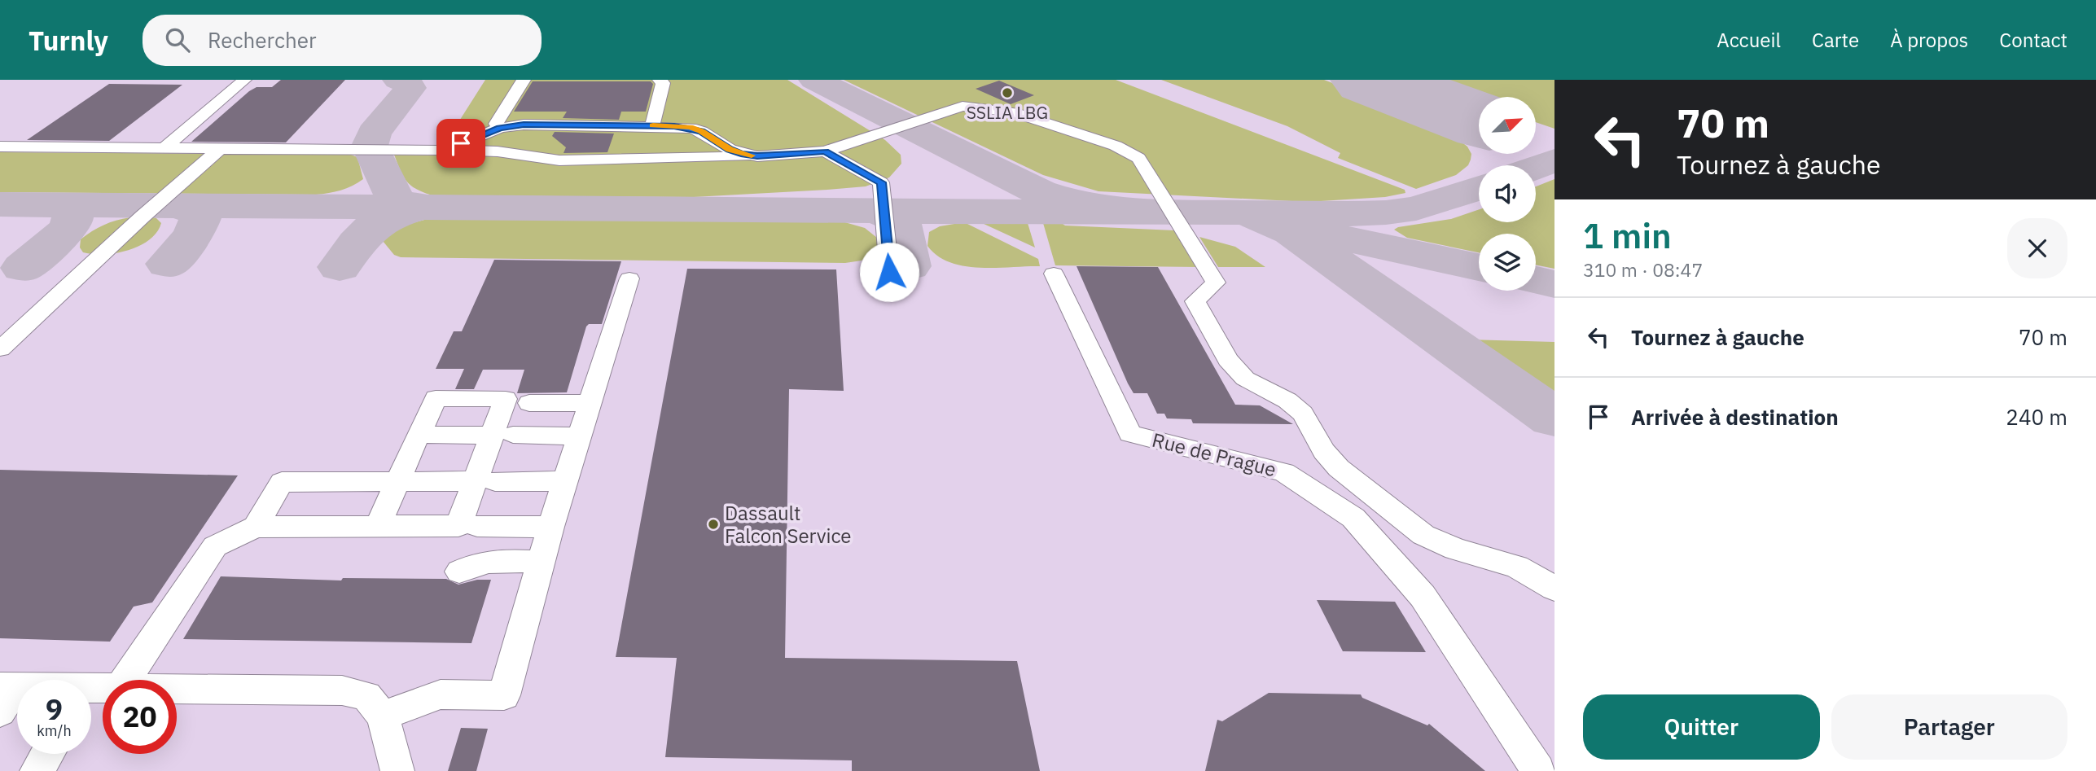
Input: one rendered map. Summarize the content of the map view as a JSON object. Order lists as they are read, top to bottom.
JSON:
{
  "streets": {
    "street": ["Rue de Prague"]
  },
  "places": ["SSLIA LBG", "Dassault Falcon Service"],
  "north": "top right",
  "page": {
    "header": "Turnly",
    "search": "Rechercher",
    "nav": [
      "Accueil",
      "Carte",
      "À propos",
      "Contact"
    ],
    "turn": ["70 m", "Tournez à gauche"],
    "heading": ["1 min", "310 m · 08:47"],
    "list": [
      {
        "name": "Tournez à gauche",
        "value": "70 m"
      },
      {
        "name": "Arrivée à destination",
        "value": "240 m"
      }
    ],
    "speed": "9 km/h",
    "limit": "20",
    "buttons": ["Quitter", "Partager"]
  }
}
